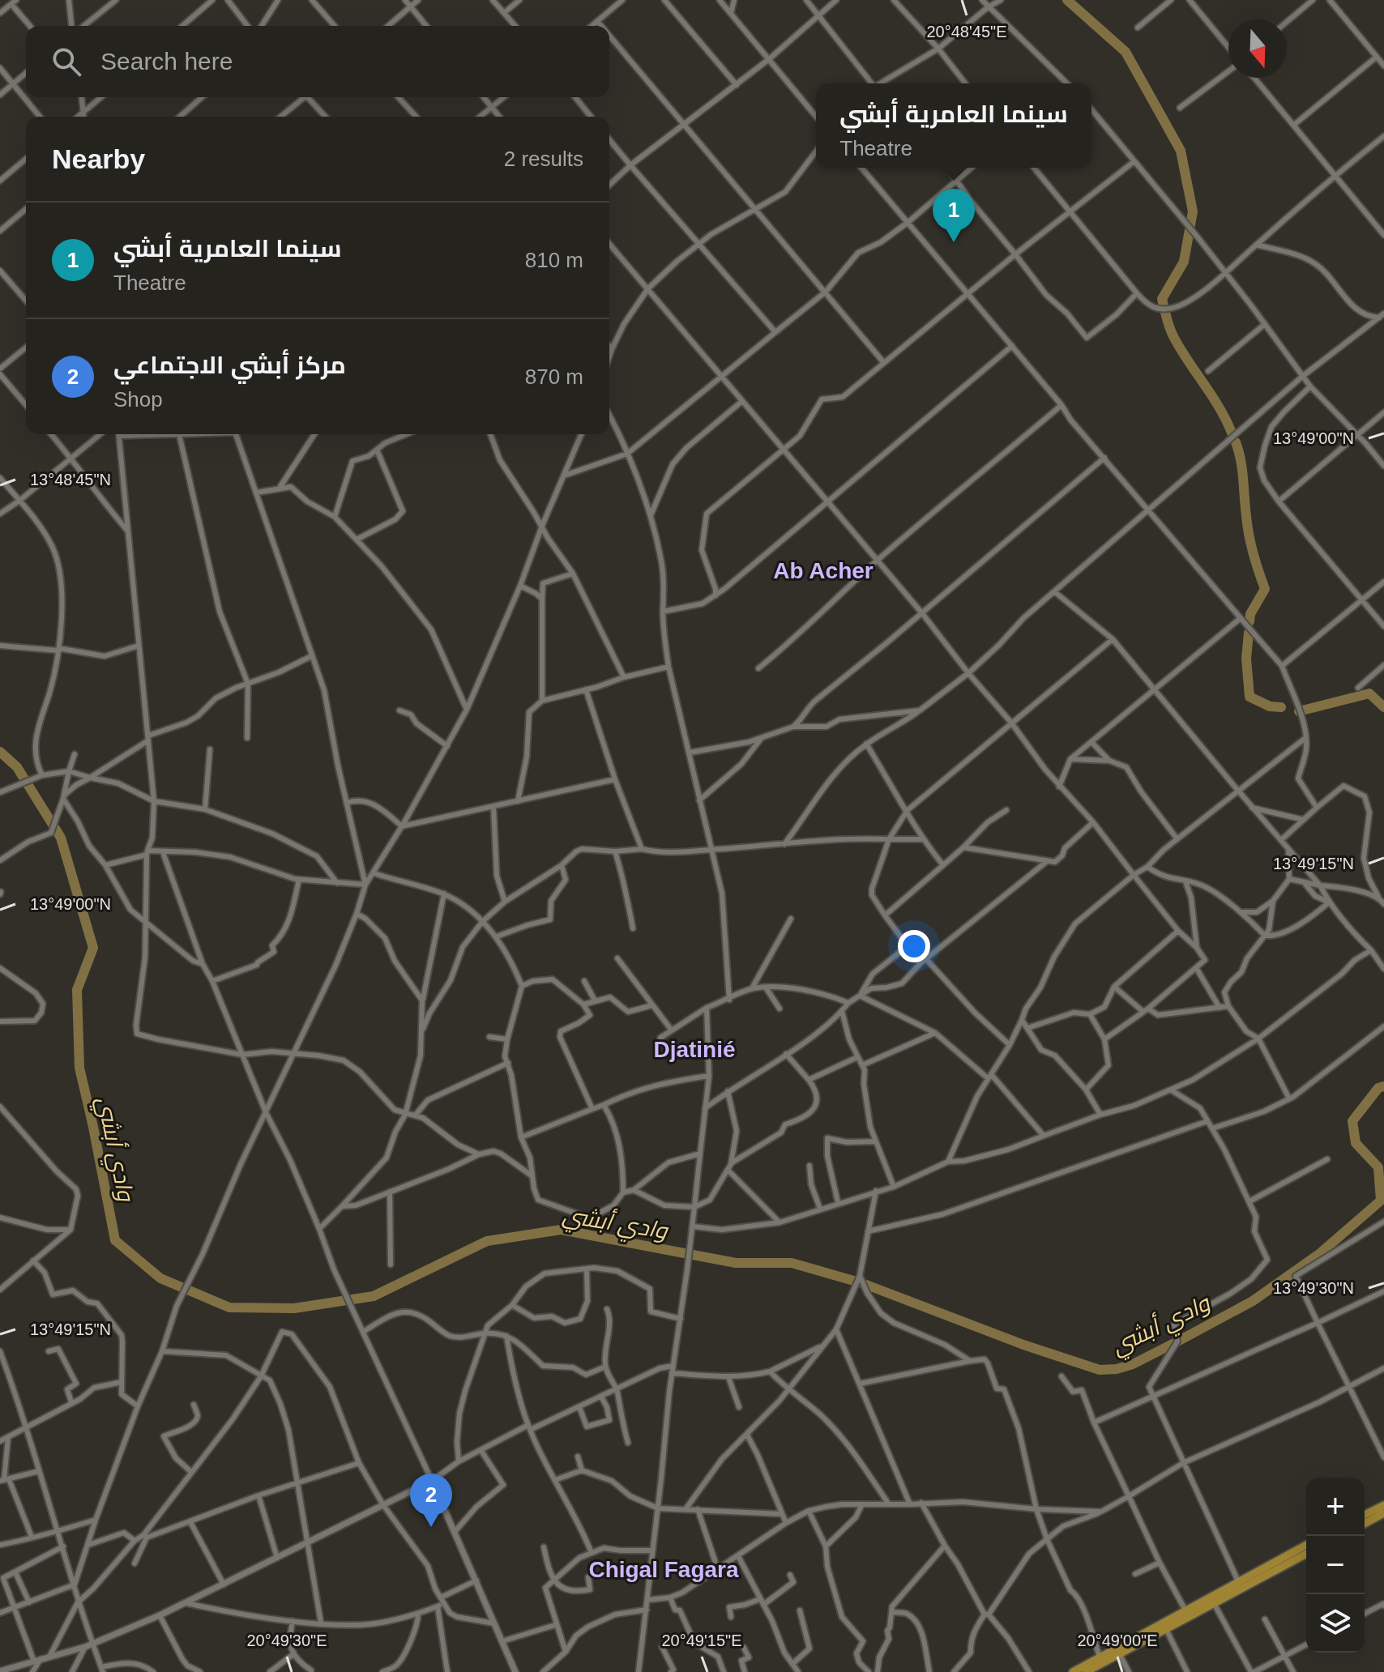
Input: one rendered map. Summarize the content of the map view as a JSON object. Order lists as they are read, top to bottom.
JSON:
{
  "districts": ["Ab Acher", "Djatinié", "Chigal Fagara"],
  "water": ["وادي أبشي"],
  "north": "bottom",
  "page": {
    "search": "Search here",
    "popup": ["سينما العامرية أبشي", "Theatre"],
    "heading": ["Nearby", "2 results"],
    "pins": ["1", "2"],
    "list": [
      {
        "mark": "1",
        "name": "سينما العامرية أبشي",
        "note": "Theatre",
        "value": "810 m"
      },
      {
        "mark": "2",
        "name": "مركز أبشي الاجتماعي",
        "note": "Shop",
        "value": "870 m"
      }
    ],
    "map_buttons": ["+", "−"]
  },
  "coordinates": [
    "20°48'45\"E",
    "13°49'00\"N",
    "13°48'45\"N",
    "13°49'15\"N",
    "13°49'30\"N",
    "20°49'30\"E",
    "20°49'15\"E",
    "20°49'00\"E"
  ]
}
